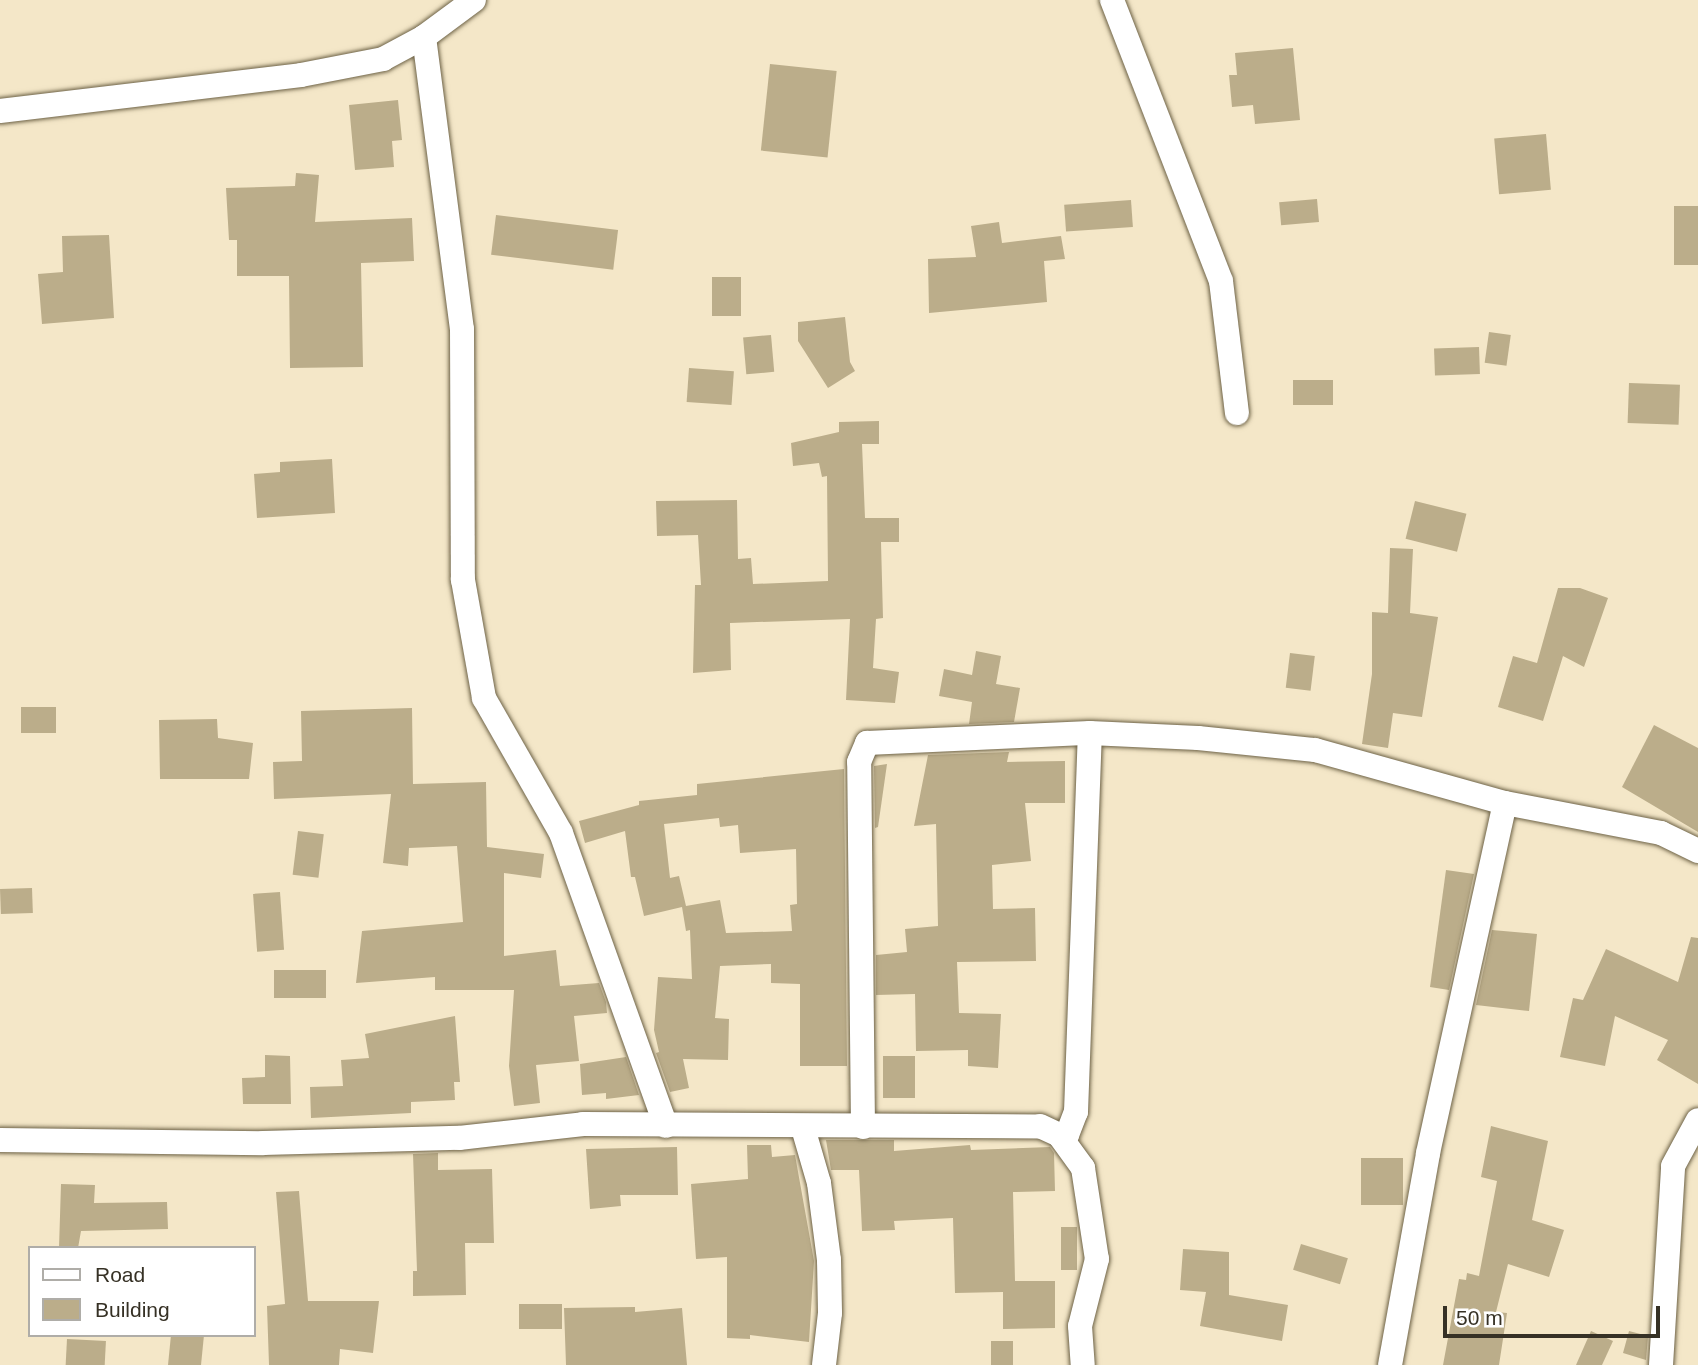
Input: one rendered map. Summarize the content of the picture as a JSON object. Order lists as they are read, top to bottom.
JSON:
{
  "legend": ["Road", "Building"],
  "scale_bar": "50 m"
}
